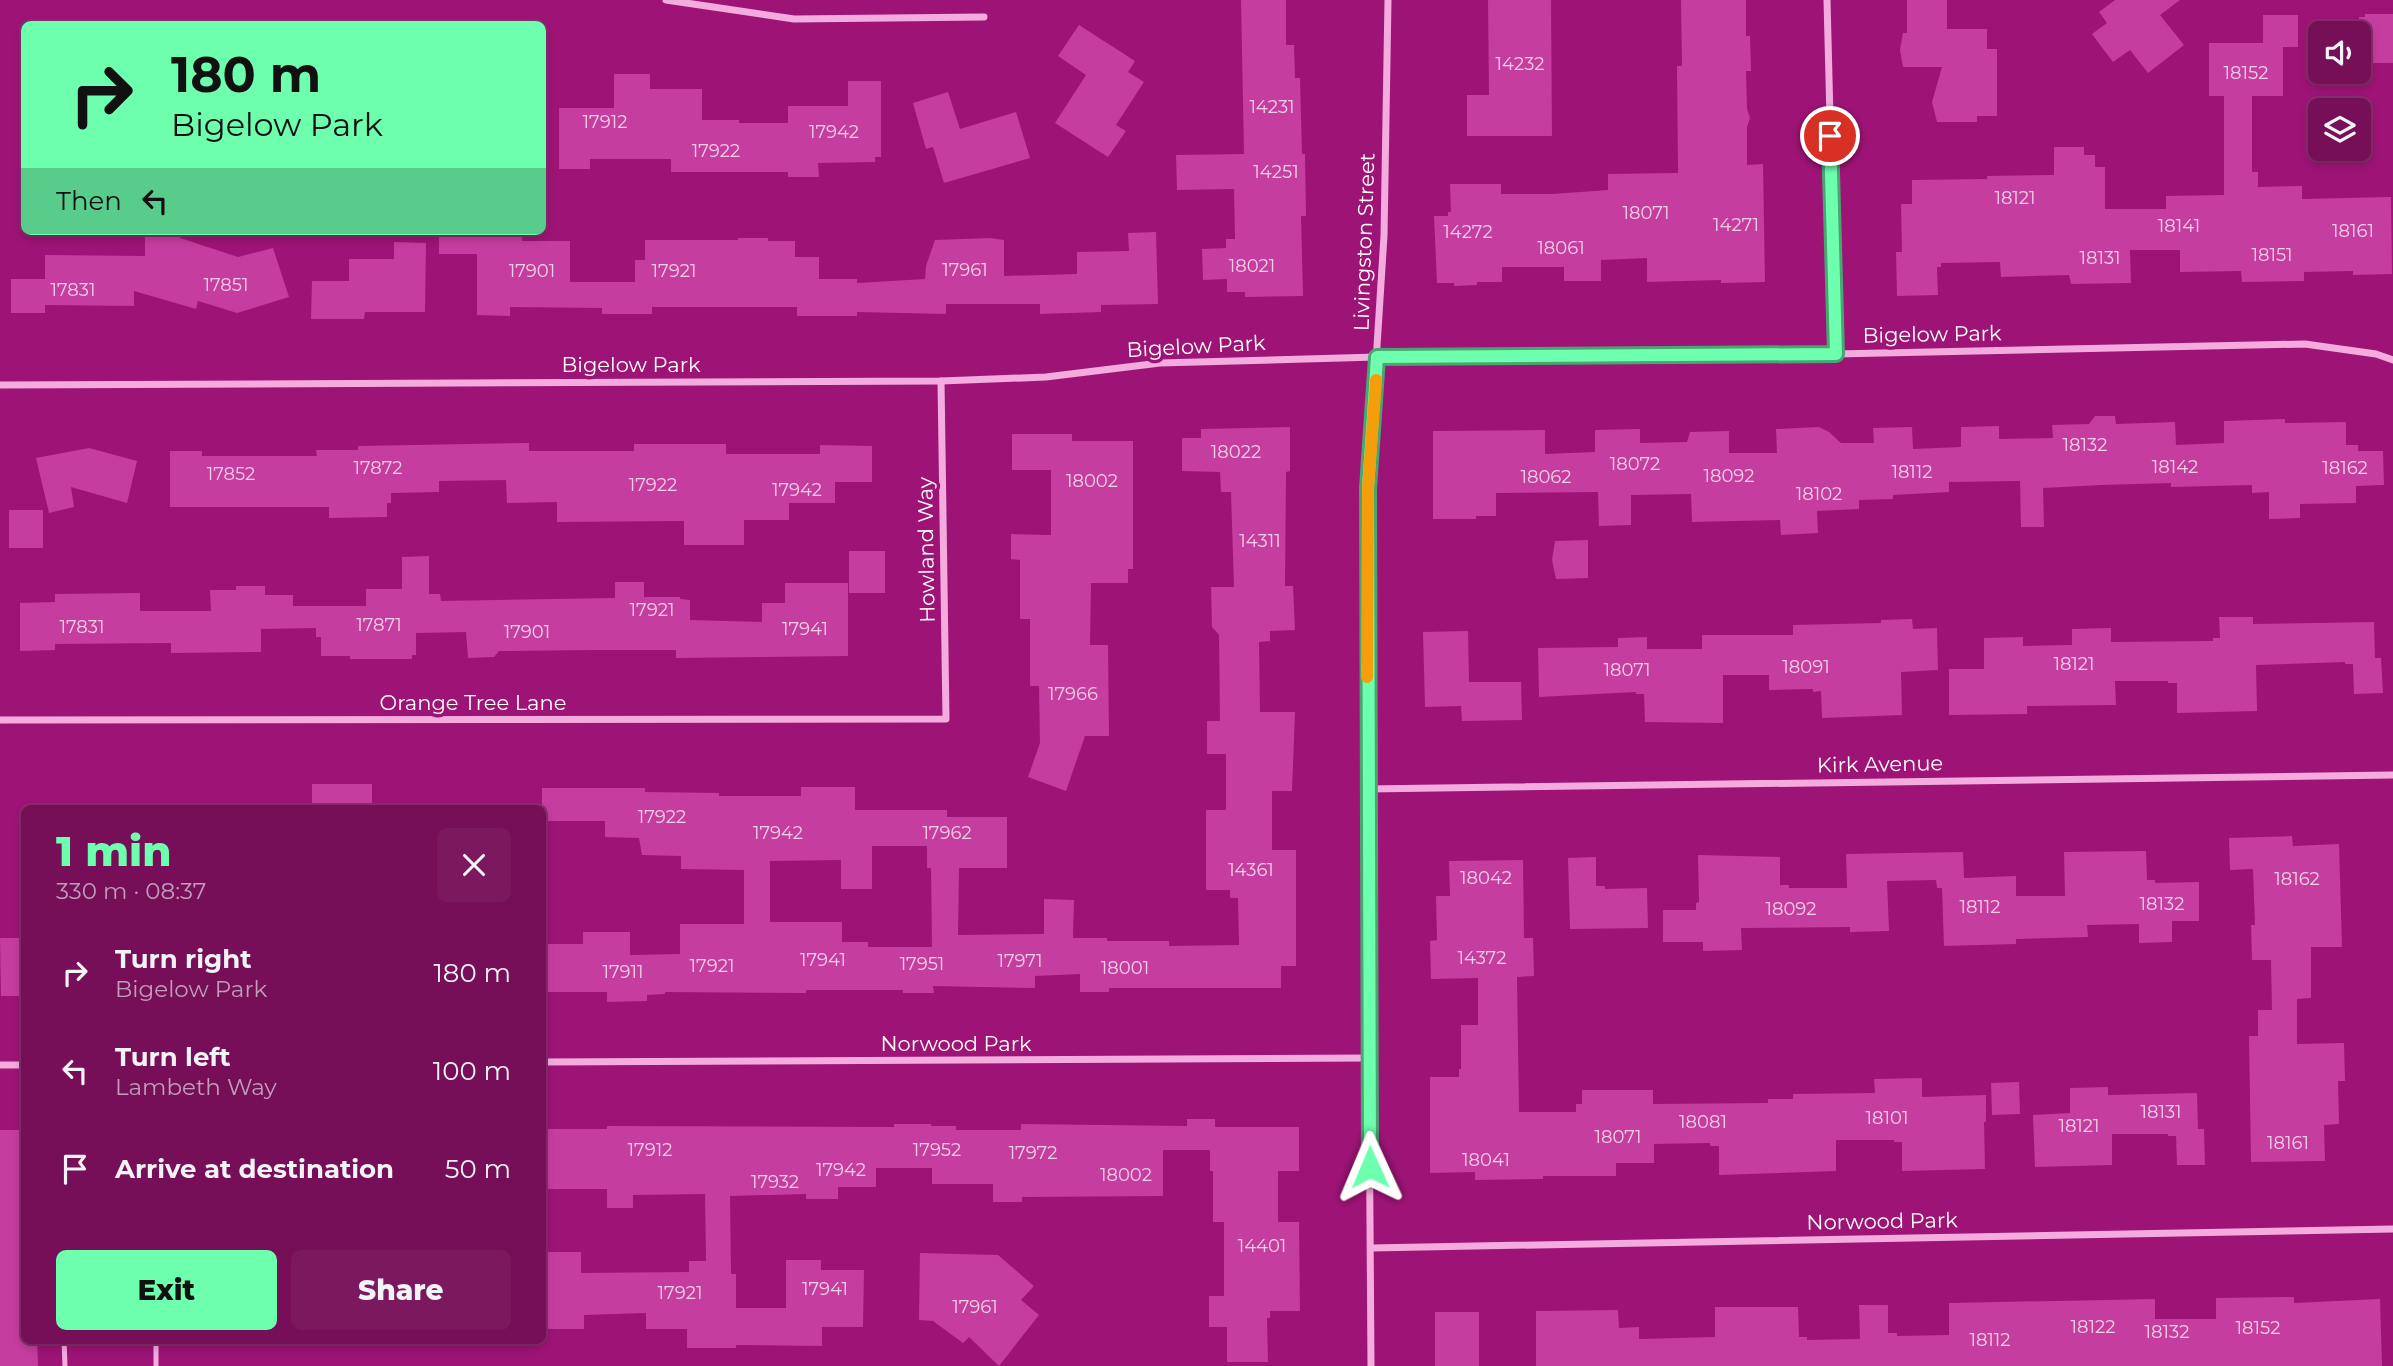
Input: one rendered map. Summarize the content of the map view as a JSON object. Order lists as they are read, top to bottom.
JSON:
{
  "streets": {
    "street": [
      "Livingston Street",
      "Bigelow Park",
      "Howland Way",
      "Orange Tree Lane",
      "Kirk Avenue",
      "Norwood Park"
    ]
  },
  "crossings": [
    ["Livingston Street", "Bigelow Park"],
    ["Livingston Street", "Kirk Avenue"],
    ["Livingston Street", "Norwood Park"],
    ["Bigelow Park", "Howland Way"],
    ["Howland Way", "Orange Tree Lane"]
  ],
  "house_numbers": [
    "14232",
    "18152",
    "14231",
    "17912",
    "17942",
    "17922",
    "14251",
    "18121",
    "18071",
    "14271",
    "18141",
    "18161",
    "14272",
    "18061",
    "18151",
    "18131",
    "18021",
    "17961",
    "17901",
    "17921",
    "17851",
    "17831",
    "18132",
    "18022",
    "18072",
    "18142",
    "17872",
    "18162",
    "18112",
    "17852",
    "18092",
    "18062",
    "18002",
    "17922",
    "17942",
    "18102",
    "14311",
    "17921",
    "17871",
    "17831",
    "17941",
    "17901",
    "18121",
    "18091",
    "18071",
    "17966",
    "17922",
    "17942",
    "17962",
    "14361",
    "18042",
    "18162",
    "18132",
    "18112",
    "18092",
    "14372",
    "17941",
    "17971",
    "17951",
    "17921",
    "18001",
    "17911",
    "18131",
    "18101",
    "18081",
    "18121",
    "18071",
    "18161",
    "17912",
    "17952",
    "17972",
    "18041",
    "17942",
    "18002",
    "17932",
    "14401",
    "17941",
    "17921",
    "17961",
    "18122",
    "18152",
    "18132",
    "18112"
  ],
  "page": {
    "turn": ["180 m", "Bigelow Park"],
    "then": "Then",
    "heading": ["1 min", "330 m · 08:37"],
    "list": [
      {
        "name": "Turn right",
        "note": "Bigelow Park",
        "value": "180 m"
      },
      {
        "name": "Turn left",
        "note": "Lambeth Way",
        "value": "100 m"
      },
      {
        "name": "Arrive at destination",
        "value": "50 m"
      }
    ],
    "buttons": ["Exit", "Share"]
  }
}
